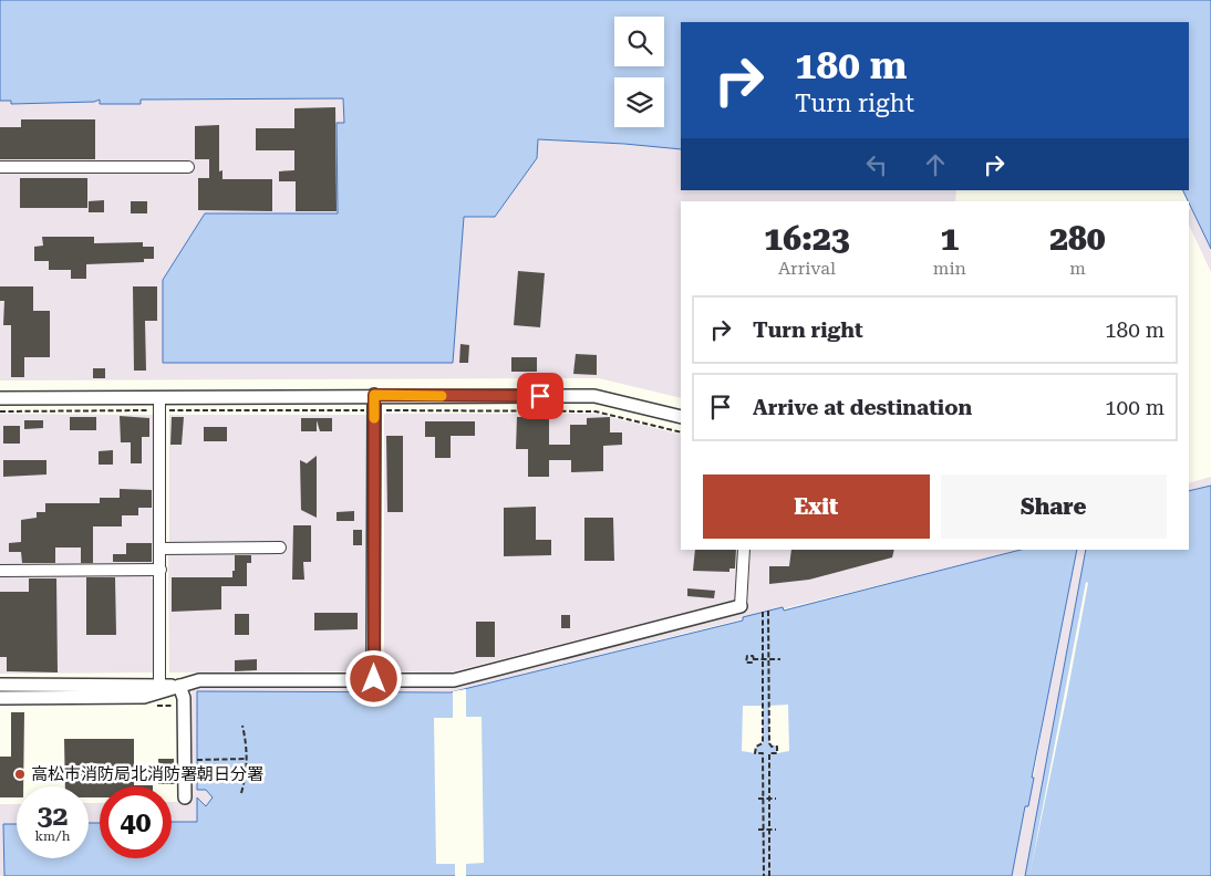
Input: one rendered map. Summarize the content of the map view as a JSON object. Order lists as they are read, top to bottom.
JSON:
{
  "places": ["高松市消防局北消防署朝日分署"],
  "page": {
    "turn": ["180 m", "Turn right"],
    "eta": [
      "16:23",
      "Arrival",
      "1",
      "min",
      "280",
      "m"
    ],
    "list": [
      {
        "name": "Turn right",
        "value": "180 m"
      },
      {
        "name": "Arrive at destination",
        "value": "100 m"
      }
    ],
    "buttons": ["Exit", "Share"],
    "speed": "32 km/h",
    "limit": "40"
  }
}
